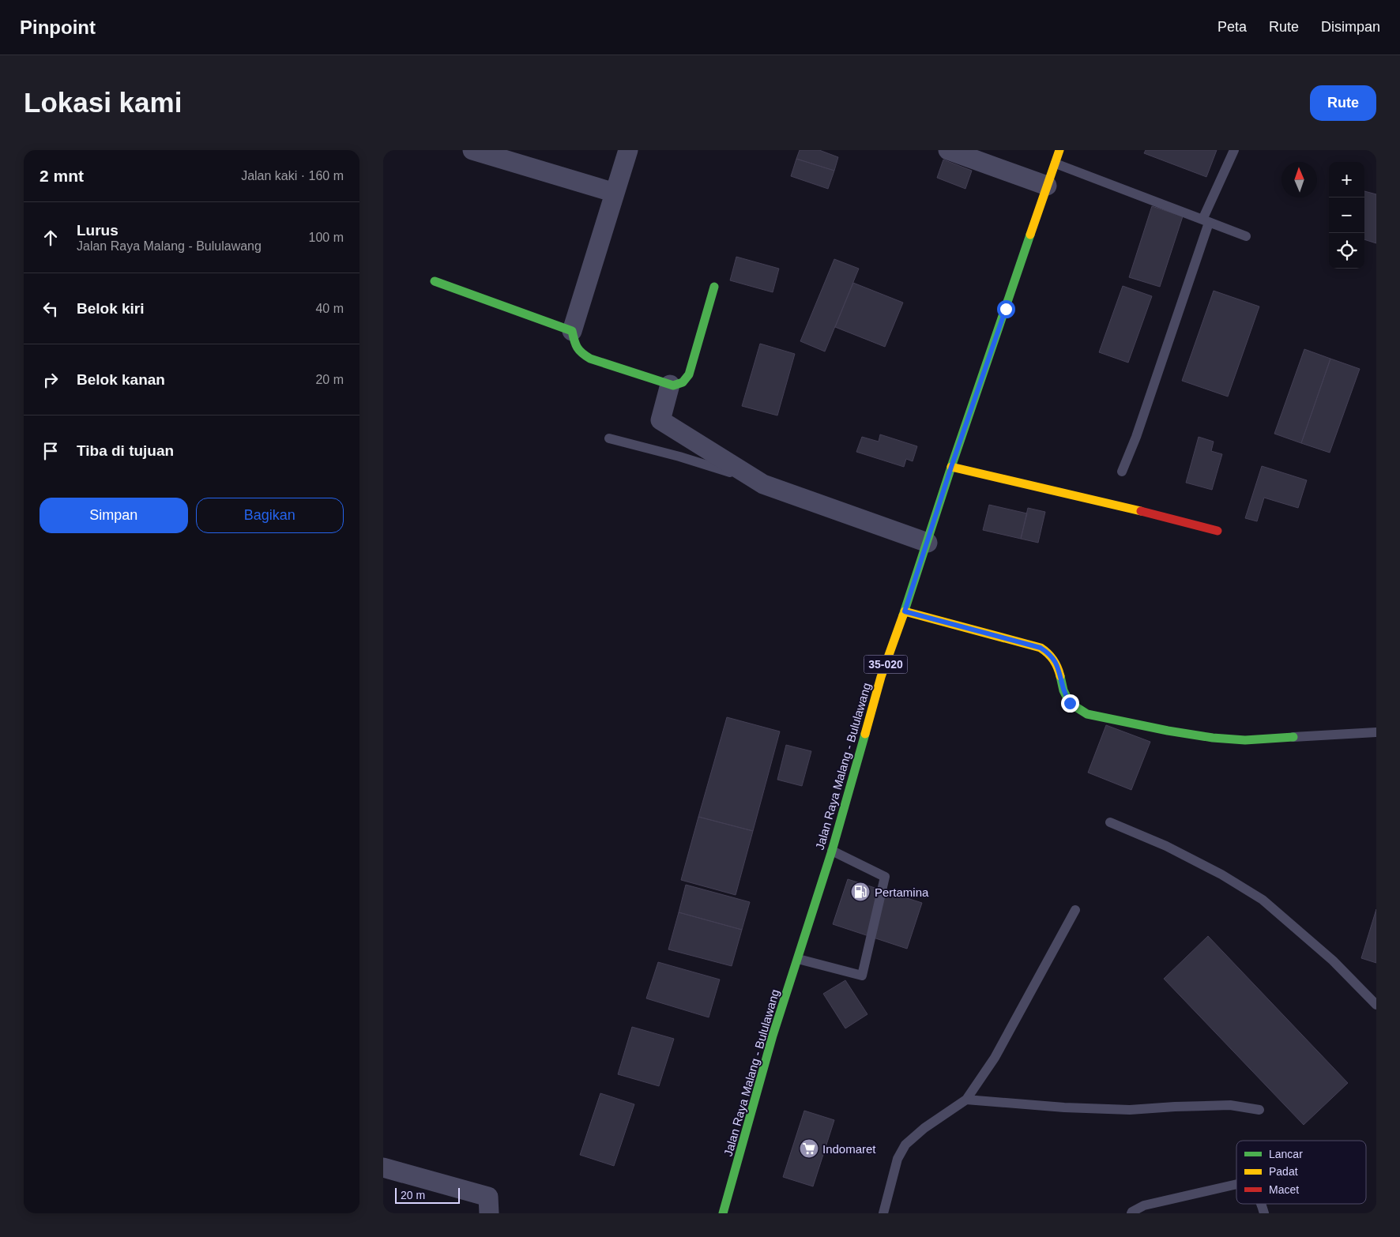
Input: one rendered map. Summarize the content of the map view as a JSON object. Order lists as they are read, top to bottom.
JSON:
{
  "streets": {
    "main road": ["35-020", "Jalan Raya Malang - Bululawang"]
  },
  "places": {
    "fuel station": ["Pertamina"],
    "supermarket": ["Indomaret"]
  },
  "legend": ["Lancar", "Padat", "Macet"],
  "scale_bar": "20 m",
  "north": "top",
  "page": {
    "header": "Pinpoint",
    "nav": ["Peta", "Rute", "Disimpan"],
    "buttons": [
      "Rute",
      ["Simpan", "Bagikan"]
    ],
    "title": "Lokasi kami",
    "heading": ["2 mnt", "Jalan kaki · 160 m"],
    "map_buttons": ["+", "−"],
    "list": [
      ["Lurus", "Jalan Raya Malang - Bululawang", "100 m"],
      ["Belok kiri", "40 m"],
      ["Belok kanan", "20 m"],
      "Tiba di tujuan"
    ],
    "scale": "20 m"
  }
}
